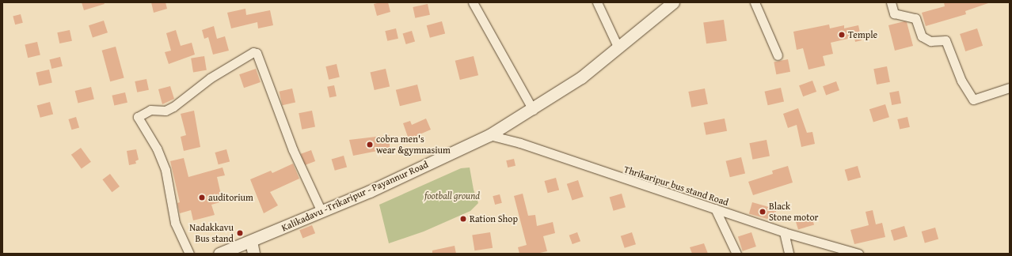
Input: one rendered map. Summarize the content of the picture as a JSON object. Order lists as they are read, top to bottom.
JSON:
{
  "streets": {
    "main road": ["Kalikadavu -Trikaripur - Payannur Road"],
    "street": ["Thrikaripur bus stand Road"]
  },
  "crossings": [
    ["Thrikaripur bus stand Road", "Kalikadavu -Trikaripur - Payannur Road"]
  ],
  "parks": ["football ground"],
  "places": [
    "Temple",
    "cobra men's wear &gymnasium",
    "auditorium",
    "Black Stone motor",
    "Ration Shop",
    "Nadakkavu Bus stand"
  ]
}
